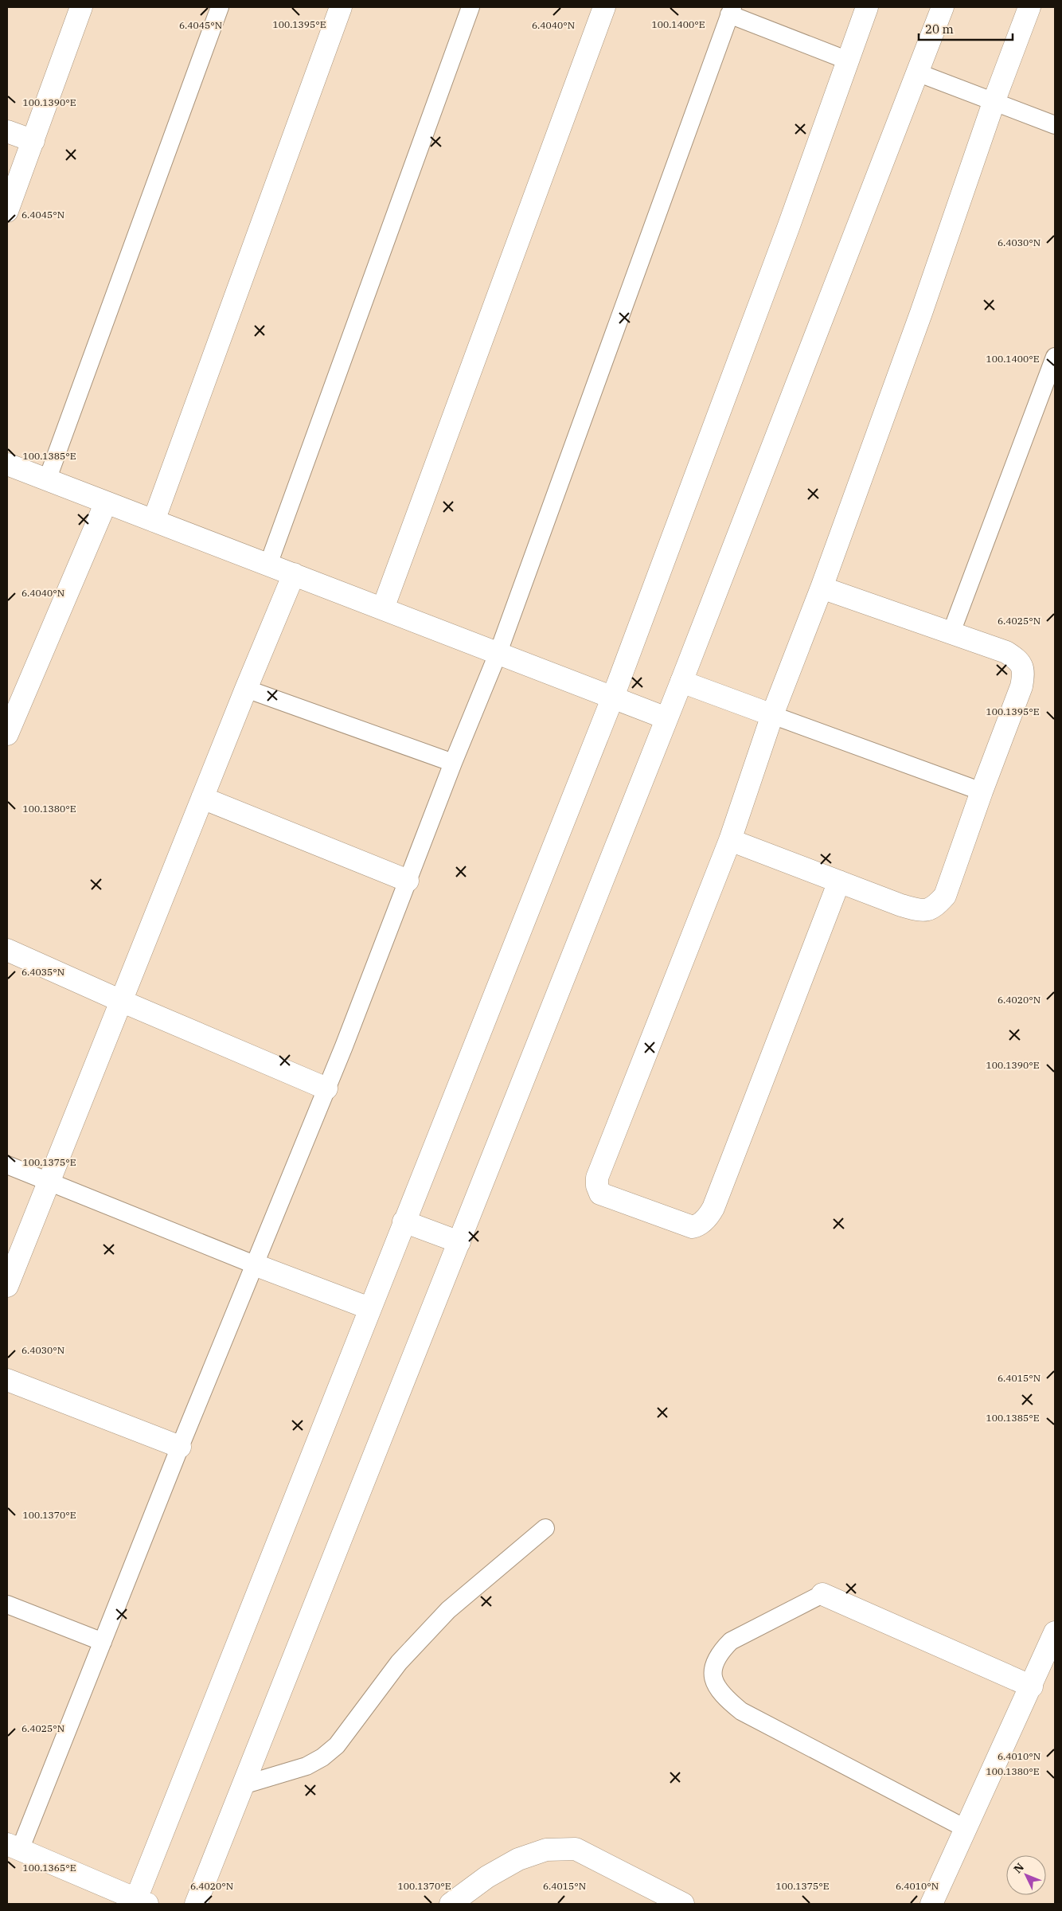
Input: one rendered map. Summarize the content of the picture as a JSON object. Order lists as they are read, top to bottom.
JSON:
{
  "scale_bar": "20 m",
  "north": "top left",
  "coordinates": [
    "100.1395°E",
    "100.1400°E",
    "6.4045°N",
    "6.4040°N",
    "100.1390°E",
    "6.4030°N",
    "100.1385°E",
    "6.4025°N",
    "100.1380°E",
    "6.4035°N",
    "6.4020°N",
    "100.1375°E",
    "6.4015°N",
    "100.1370°E",
    "6.4010°N",
    "100.1365°E"
  ]
}
